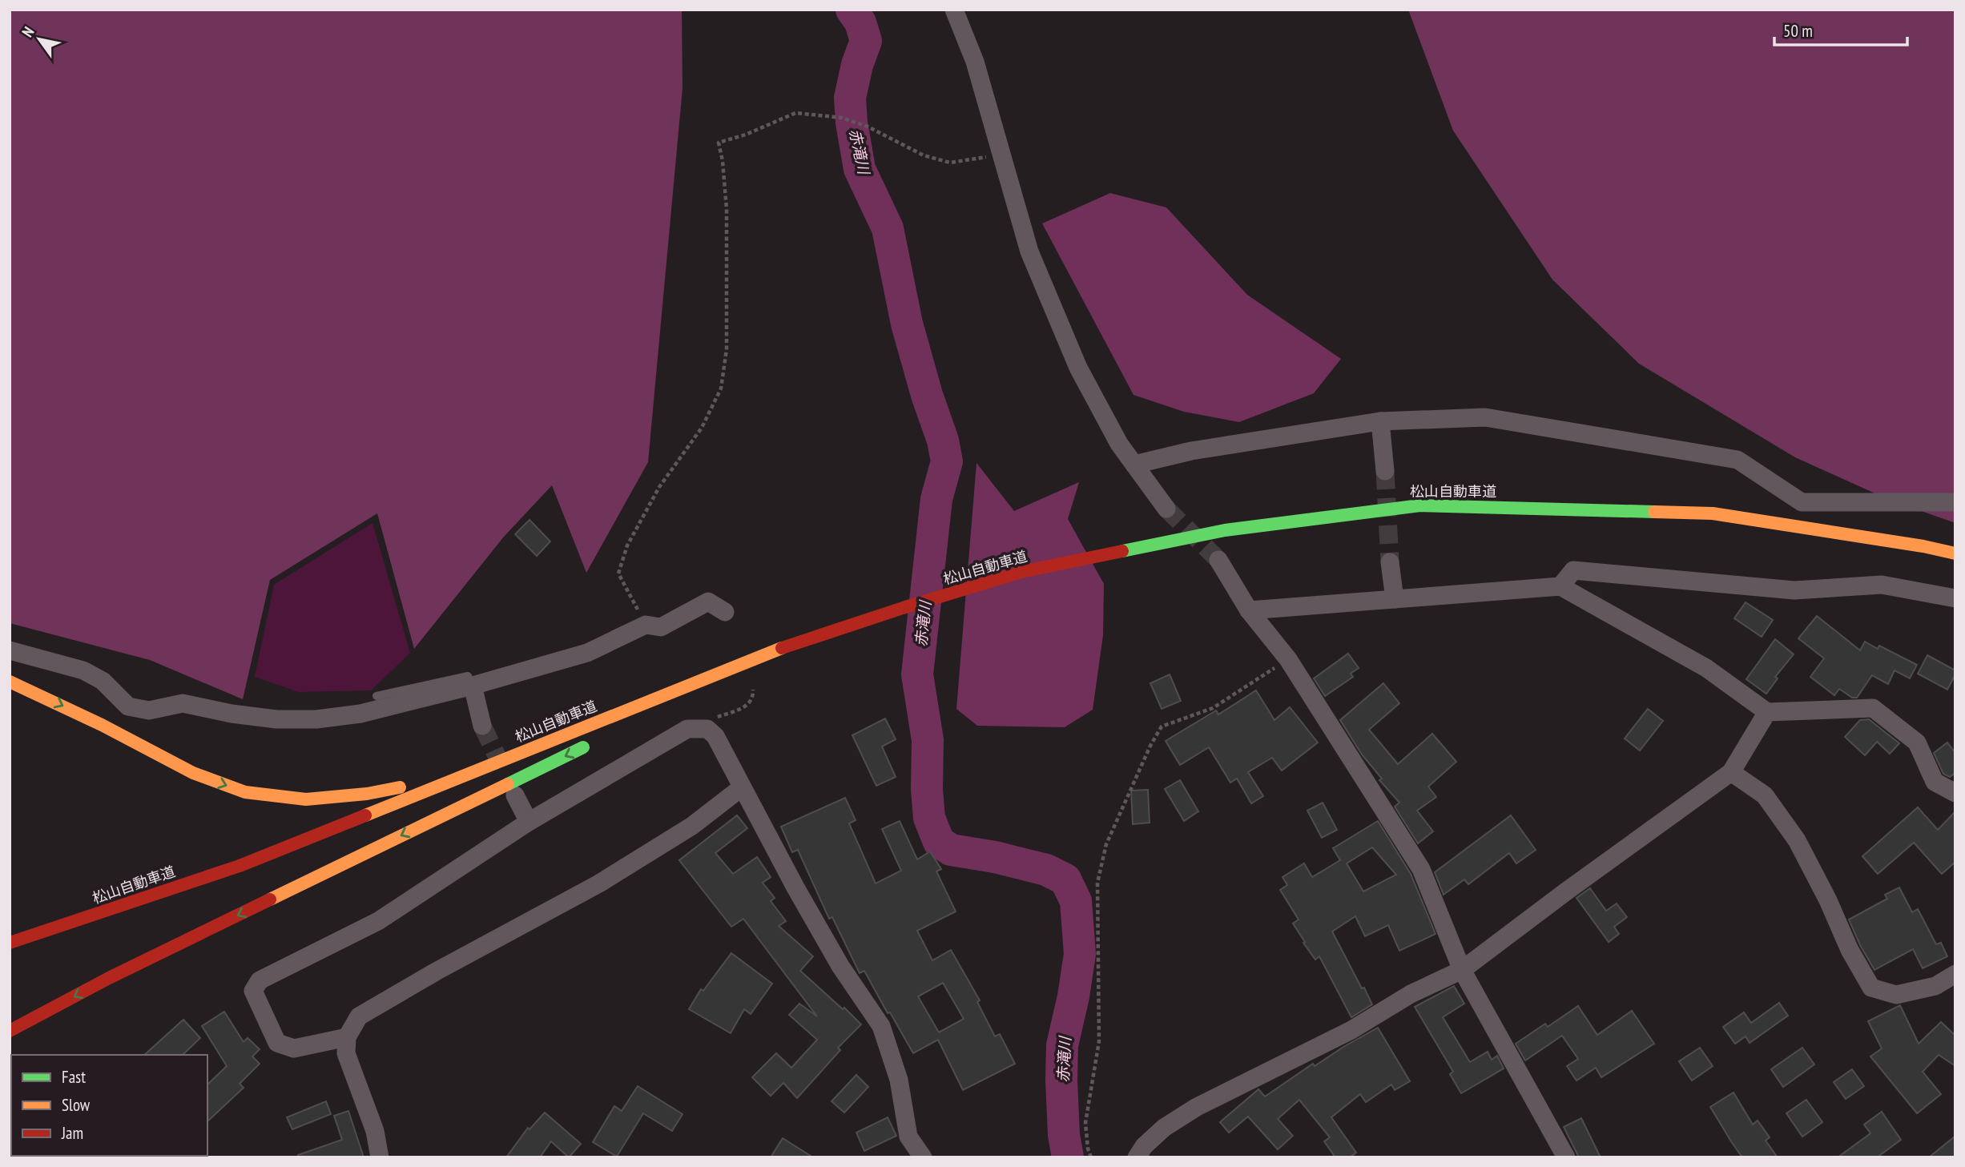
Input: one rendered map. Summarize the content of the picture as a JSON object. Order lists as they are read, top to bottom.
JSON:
{
  "streets": {
    "highway": ["松山自動車道"]
  },
  "water": ["赤滝川"],
  "legend": ["Fast", "Slow", "Jam"],
  "scale_bar": "50 m",
  "north": "top left"
}
